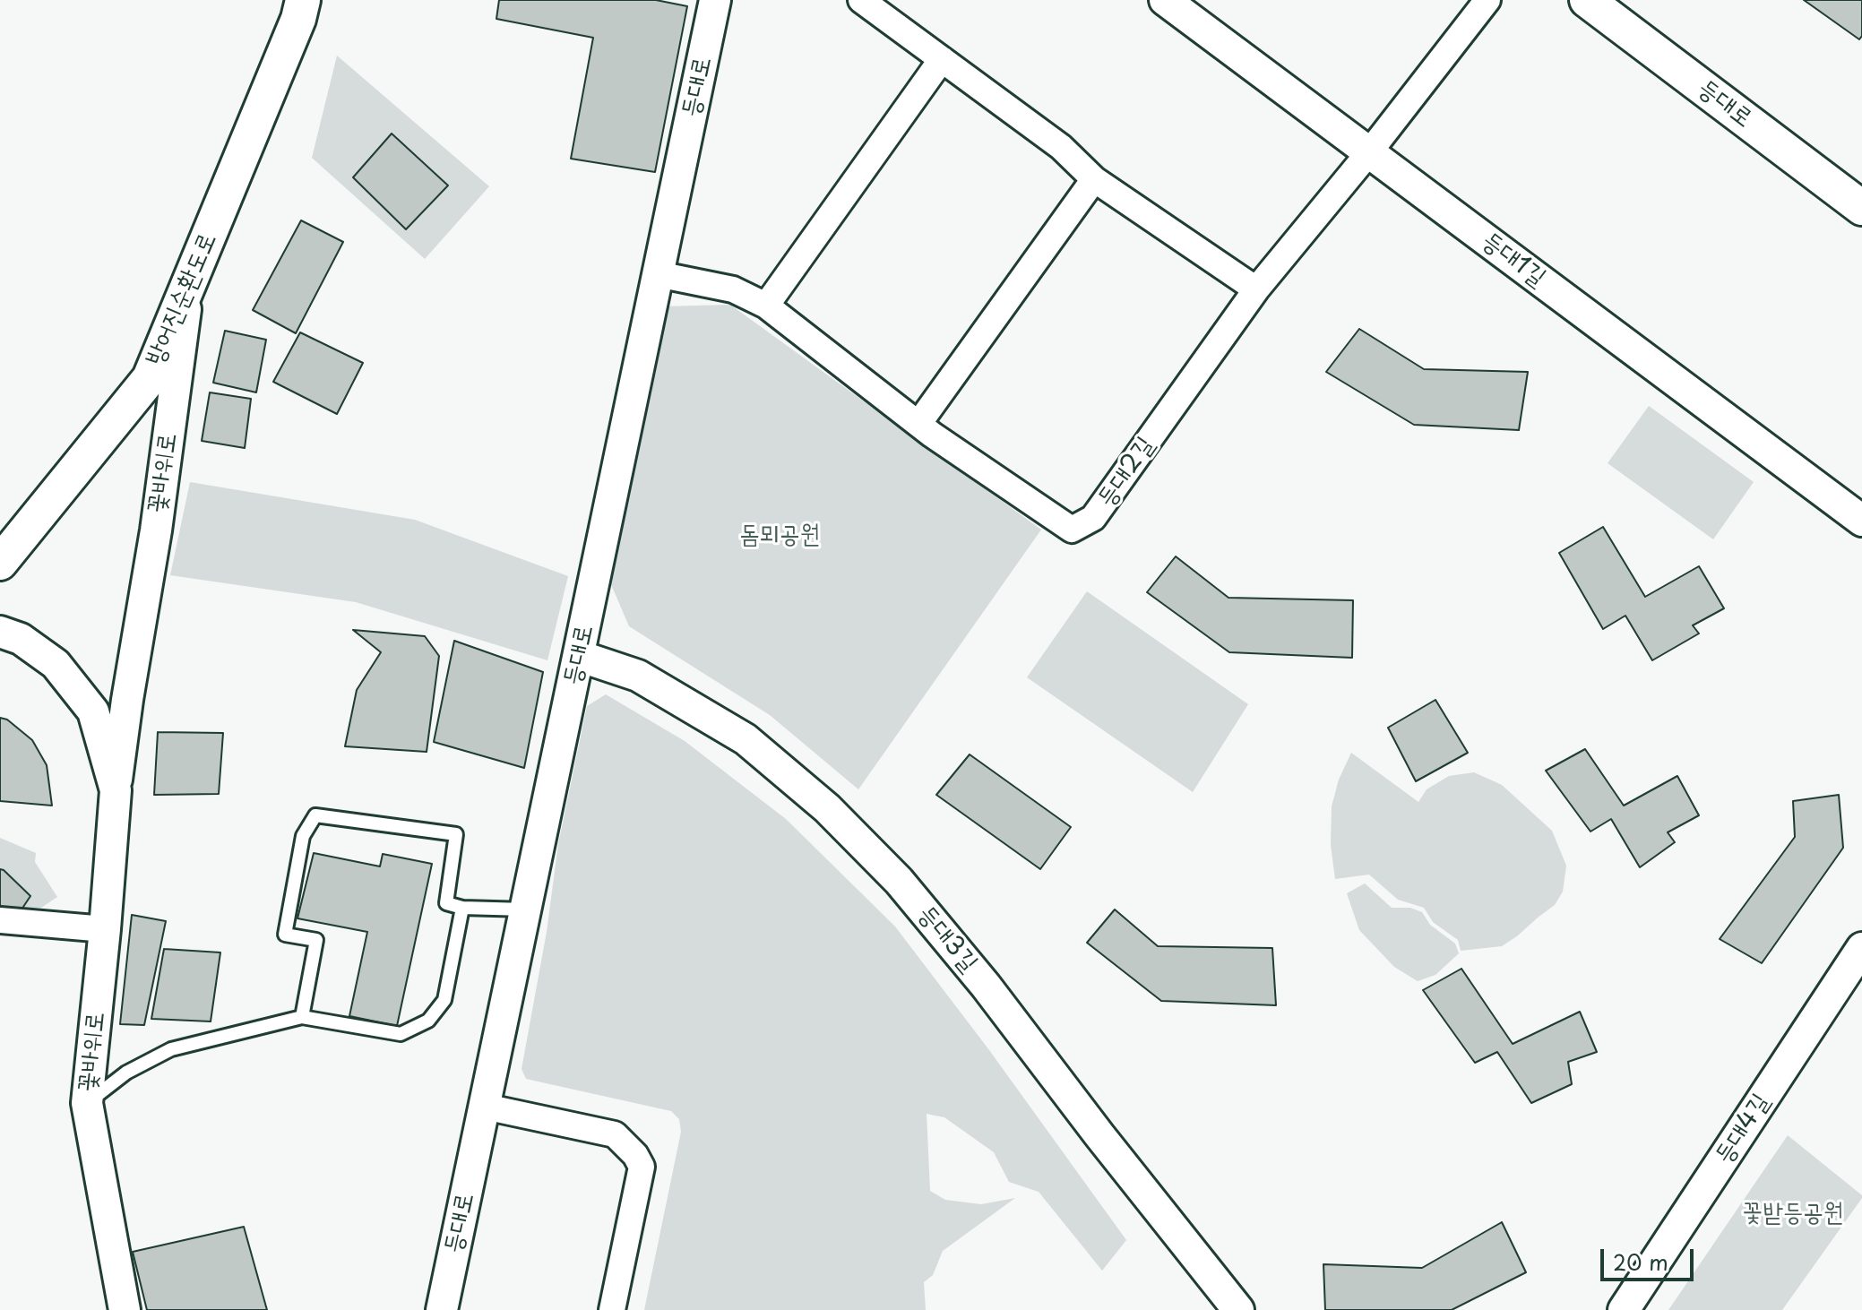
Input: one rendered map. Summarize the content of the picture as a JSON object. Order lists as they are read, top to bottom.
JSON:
{
  "streets": {
    "main road": ["등대로", "방어진순환도로"],
    "street": [
      "등대1길",
      "등대2길",
      "꽃바위로",
      "등대3길",
      "등대4길"
    ]
  },
  "crossings": [
    ["등대로", "등대2길"],
    ["등대로", "등대3길"],
    ["등대1길", "등대2길"],
    ["방어진순환도로", "꽃바위로"]
  ],
  "parks": ["돔뫼공원", "꽃받등공원"],
  "scale_bar": "20 m"
}
